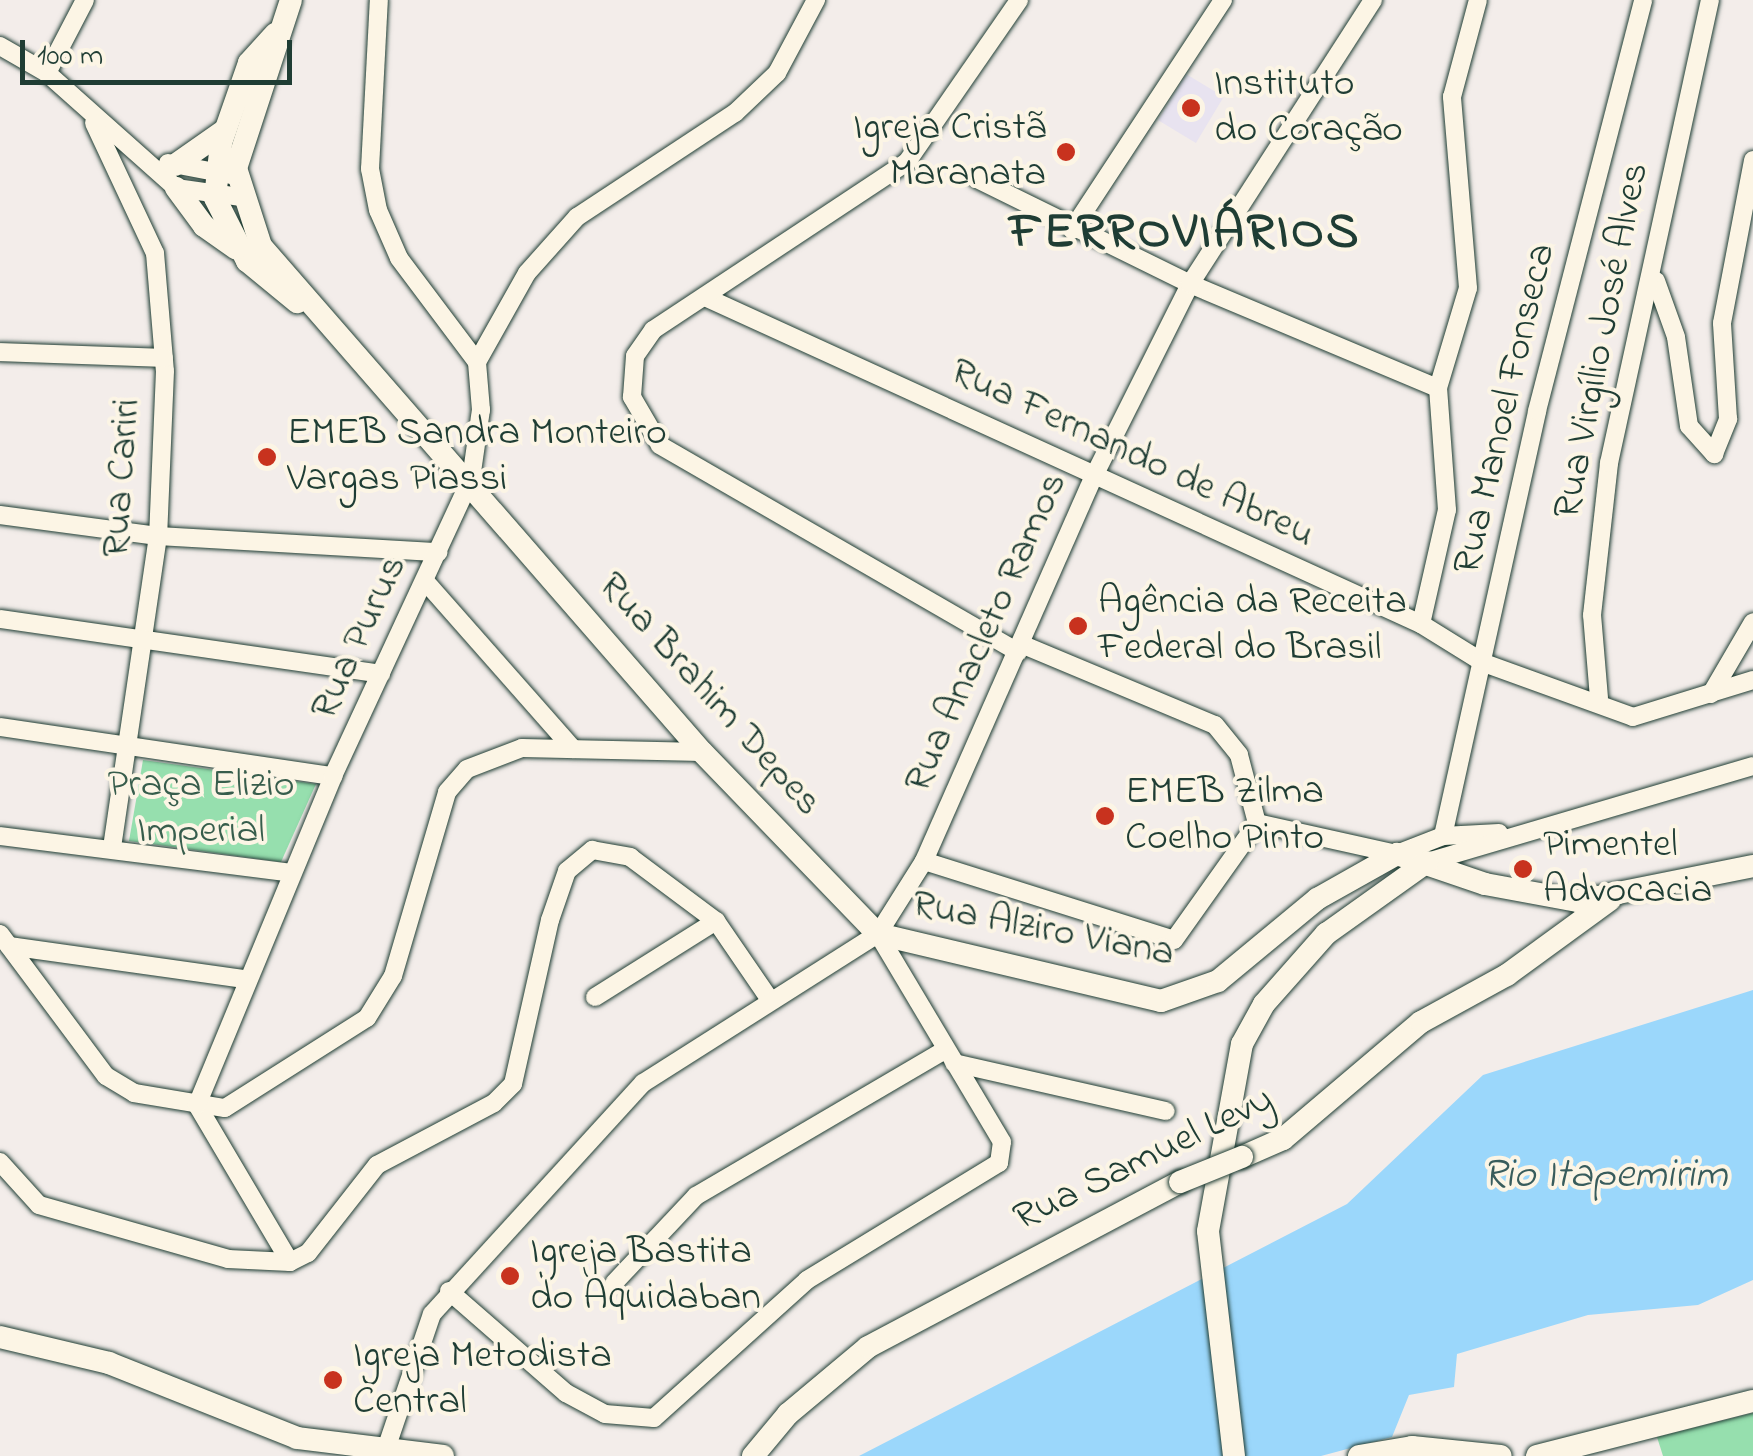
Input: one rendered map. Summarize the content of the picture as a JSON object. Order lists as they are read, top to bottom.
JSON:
{
  "streets": {
    "main road": ["Rua Brahim Depes", "Rua Alziro Viana", "Rua Samuel Levy"],
    "street": [
      "Rua Virgílio José Alves",
      "Rua Manoel Fonseca",
      "Rua Fernando de Abreu",
      "Rua Cariri",
      "Rua Anacleto Ramos",
      "Rua Purus"
    ]
  },
  "crossings": [
    ["Rua Virgílio José Alves", "Rua Fernando de Abreu"],
    ["Rua Manoel Fonseca", "Rua Fernando de Abreu"],
    ["Rua Fernando de Abreu", "Rua Anacleto Ramos"],
    ["Rua Anacleto Ramos", "Rua Brahim Depes"],
    ["Rua Anacleto Ramos", "Rua Alziro Viana"],
    ["Rua Purus", "Rua Brahim Depes"],
    ["Rua Brahim Depes", "Rua Alziro Viana"]
  ],
  "districts": ["FERROVIÁRIOS"],
  "water": ["Rio Itapemirim"],
  "parks": ["Praça Elizio Imperial"],
  "places": [
    "Instituto do Coração",
    "Igreja Cristã Maranata",
    "EMEB Sandra Monteiro Vargas Piassi",
    "Agência da Receita Federal do Brasil",
    "EMEB Zilma Coelho Pinto",
    "Pimentel Advocacia",
    "Igreja Bastita do Aquidaban",
    "Igreja Metodista Central"
  ],
  "scale_bar": "100 m"
}
